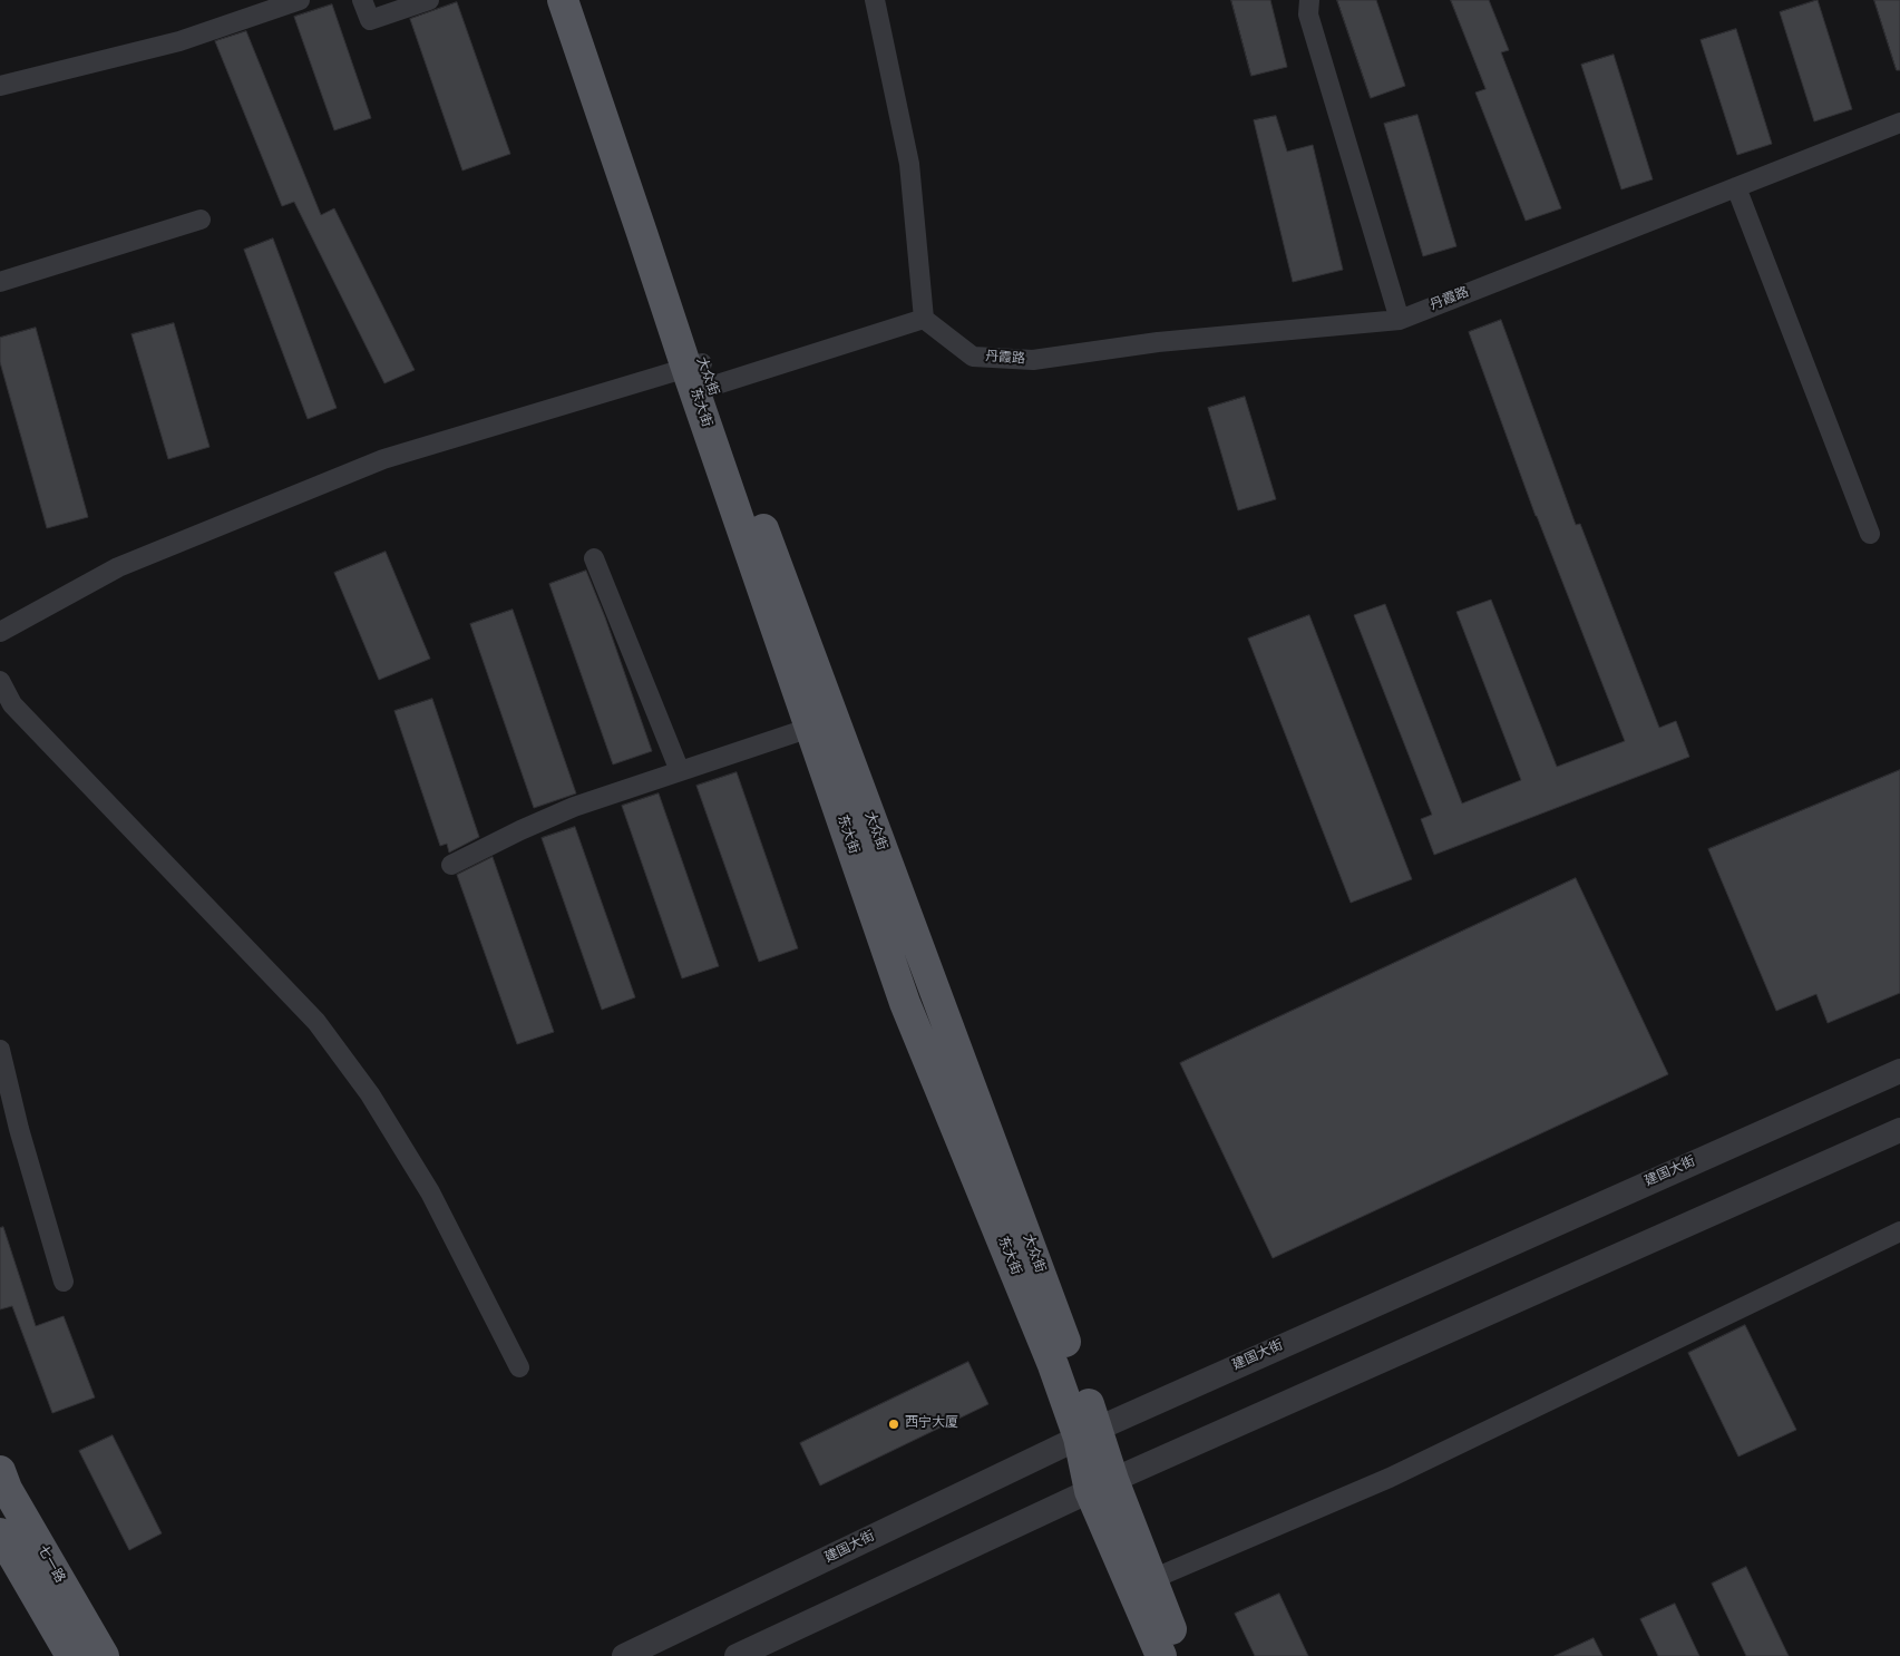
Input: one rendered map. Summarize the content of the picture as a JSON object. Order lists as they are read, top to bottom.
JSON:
{
  "streets": {
    "main road": ["大众街", "东大街", "七一路"],
    "street": ["丹霞路", "建国大街"]
  },
  "crossings": [
    ["大众街", "东大街"],
    ["大众街", "建国大街"],
    ["东大街", "建国大街"]
  ],
  "places": ["西宁大厦"]
}
